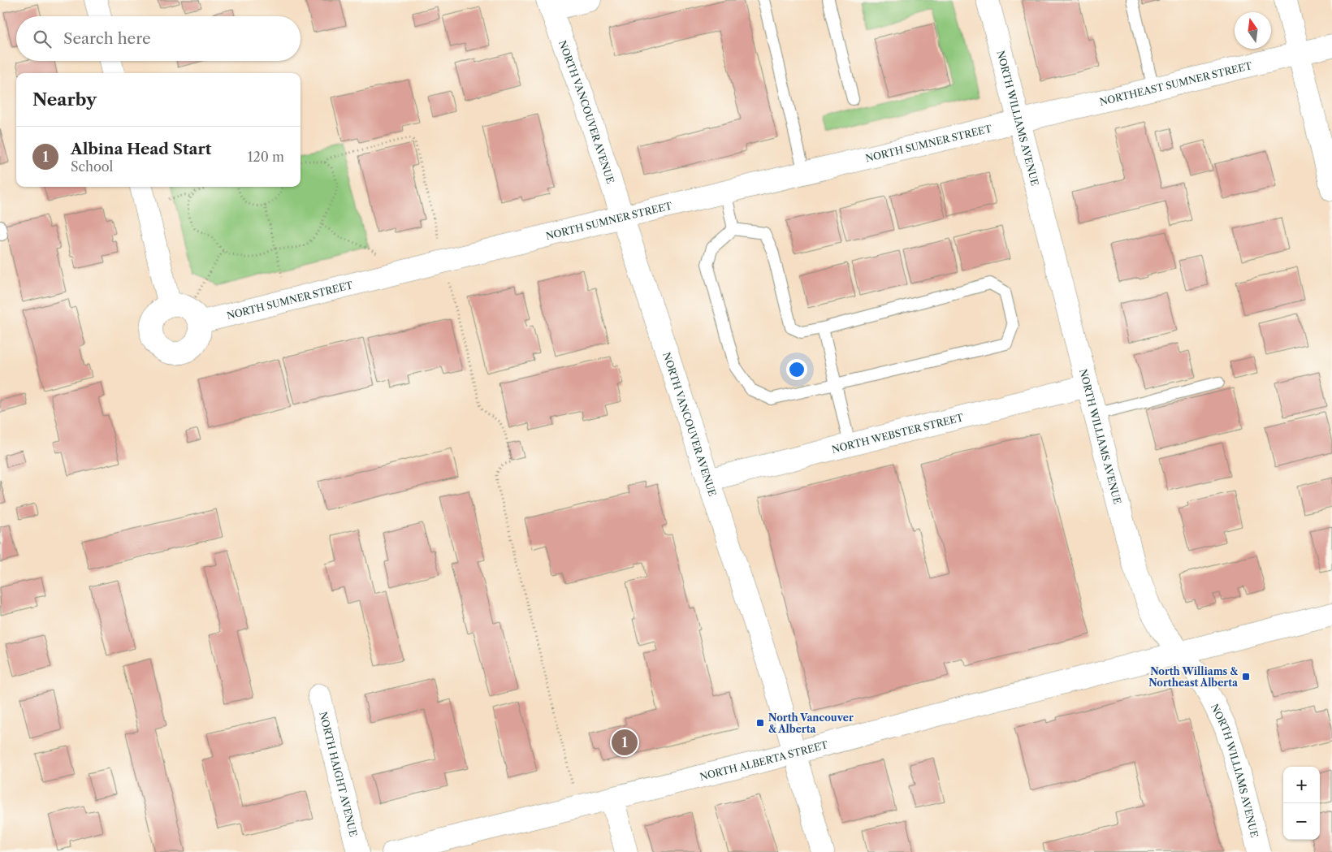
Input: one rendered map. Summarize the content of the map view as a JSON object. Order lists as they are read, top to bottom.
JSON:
{
  "streets": {
    "street": [
      "NORTHEAST SUMNER STREET",
      "NORTH VANCOUVER AVENUE",
      "NORTH WILLIAMS AVENUE",
      "NORTH SUMNER STREET",
      "NORTH WEBSTER STREET",
      "NORTH ALBERTA STREET",
      "NORTH HAIGHT AVENUE"
    ]
  },
  "crossings": [
    ["NORTHEAST SUMNER STREET", "NORTH WILLIAMS AVENUE"],
    ["NORTHEAST SUMNER STREET", "NORTH SUMNER STREET"],
    ["NORTH VANCOUVER AVENUE", "NORTH SUMNER STREET"],
    ["NORTH VANCOUVER AVENUE", "NORTH WEBSTER STREET"],
    ["NORTH VANCOUVER AVENUE", "NORTH ALBERTA STREET"],
    ["NORTH WILLIAMS AVENUE", "NORTH SUMNER STREET"],
    ["NORTH WILLIAMS AVENUE", "NORTH WEBSTER STREET"],
    ["NORTH WILLIAMS AVENUE", "NORTH ALBERTA STREET"]
  ],
  "places": {
    "transit": ["North Williams & Northeast Alberta", "North Vancouver & Alberta"]
  },
  "north": "top",
  "page": {
    "search": "Search here",
    "heading": "Nearby",
    "list": [
      {
        "mark": "1",
        "name": "Albina Head Start",
        "note": "School",
        "value": "120 m"
      }
    ],
    "pins": "1",
    "map_buttons": ["+", "−"]
  }
}
